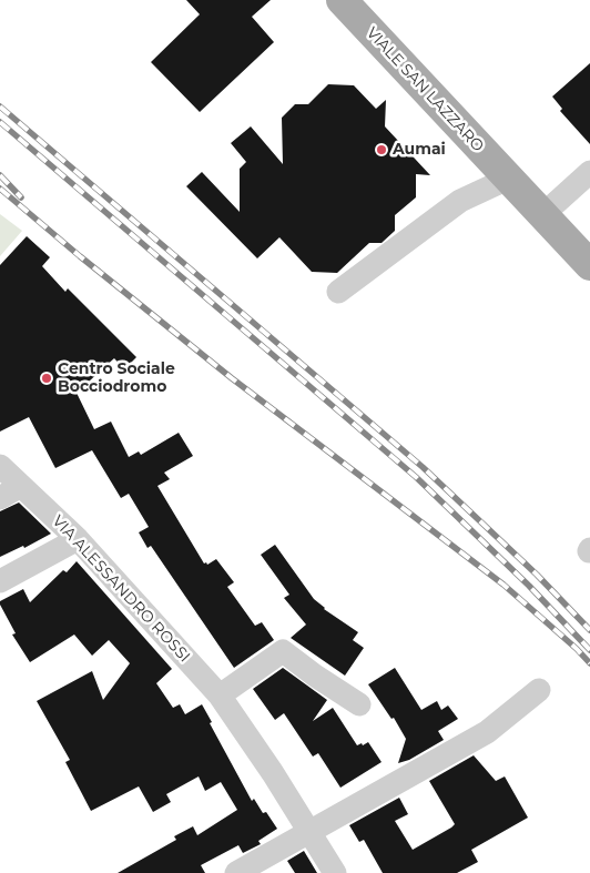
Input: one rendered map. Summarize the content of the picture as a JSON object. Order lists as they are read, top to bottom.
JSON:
{
  "streets": {
    "main road": ["VIALE SAN LAZZARO"],
    "street": ["VIA ALESSANDRO ROSSI"]
  },
  "places": ["Aumai", "Centro Sociale Bocciodromo"]
}
